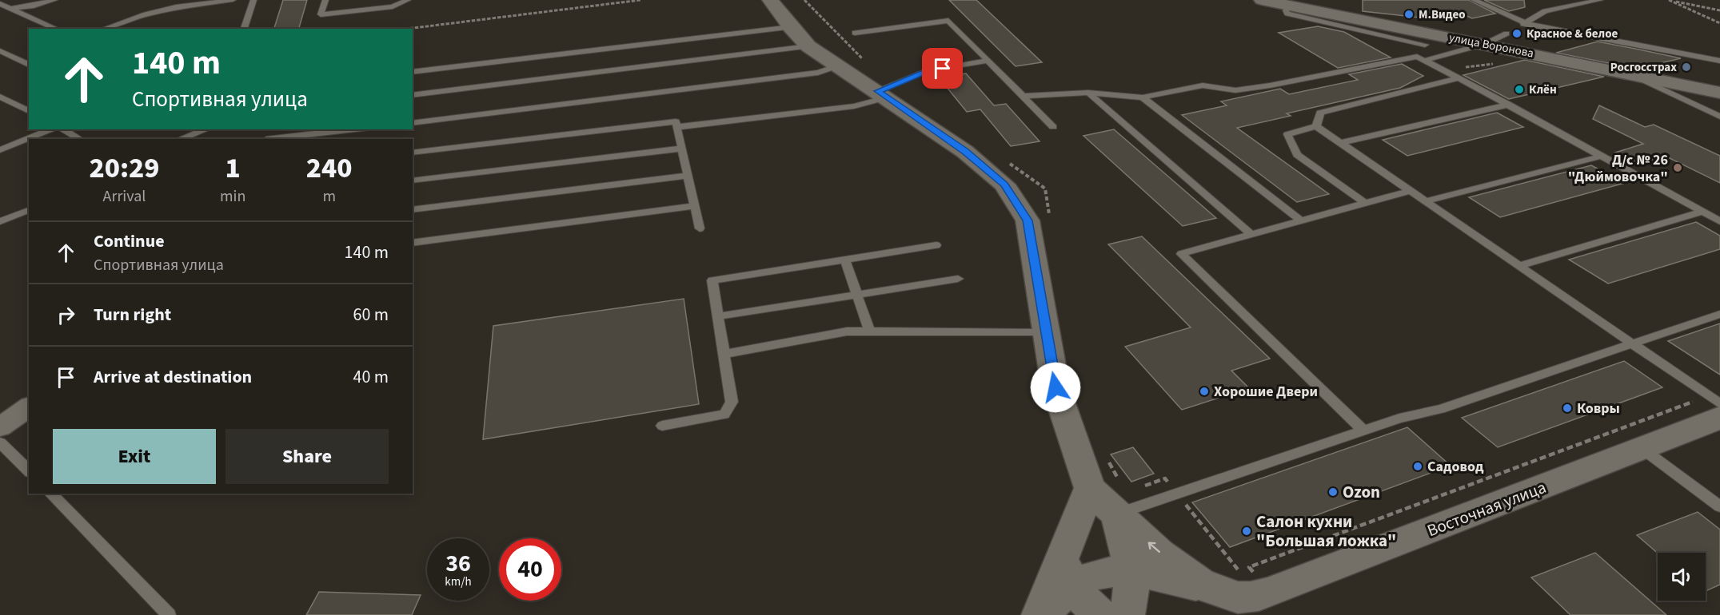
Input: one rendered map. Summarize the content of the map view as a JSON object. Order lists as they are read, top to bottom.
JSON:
{
  "streets": {
    "street": ["улица Воронова", "Восточная улица"]
  },
  "places": [
    "М.Видео",
    "Красное & белое",
    "Росгосстрах",
    "Клён",
    "Д/с № 26 \"Дюймовочка\"",
    "Хорошие Двери",
    "Ковры",
    "Садовод",
    "Ozon",
    "Салон кухни \"Большая ложка\""
  ],
  "page": {
    "turn": ["140 m", "Спортивная улица"],
    "eta": [
      "20:29",
      "Arrival",
      "1",
      "min",
      "240",
      "m"
    ],
    "list": [
      {
        "name": "Continue",
        "note": "Спортивная улица",
        "value": "140 m"
      },
      {
        "name": "Turn right",
        "value": "60 m"
      },
      {
        "name": "Arrive at destination",
        "value": "40 m"
      }
    ],
    "buttons": ["Exit", "Share"],
    "speed": "36 km/h",
    "limit": "40"
  }
}
